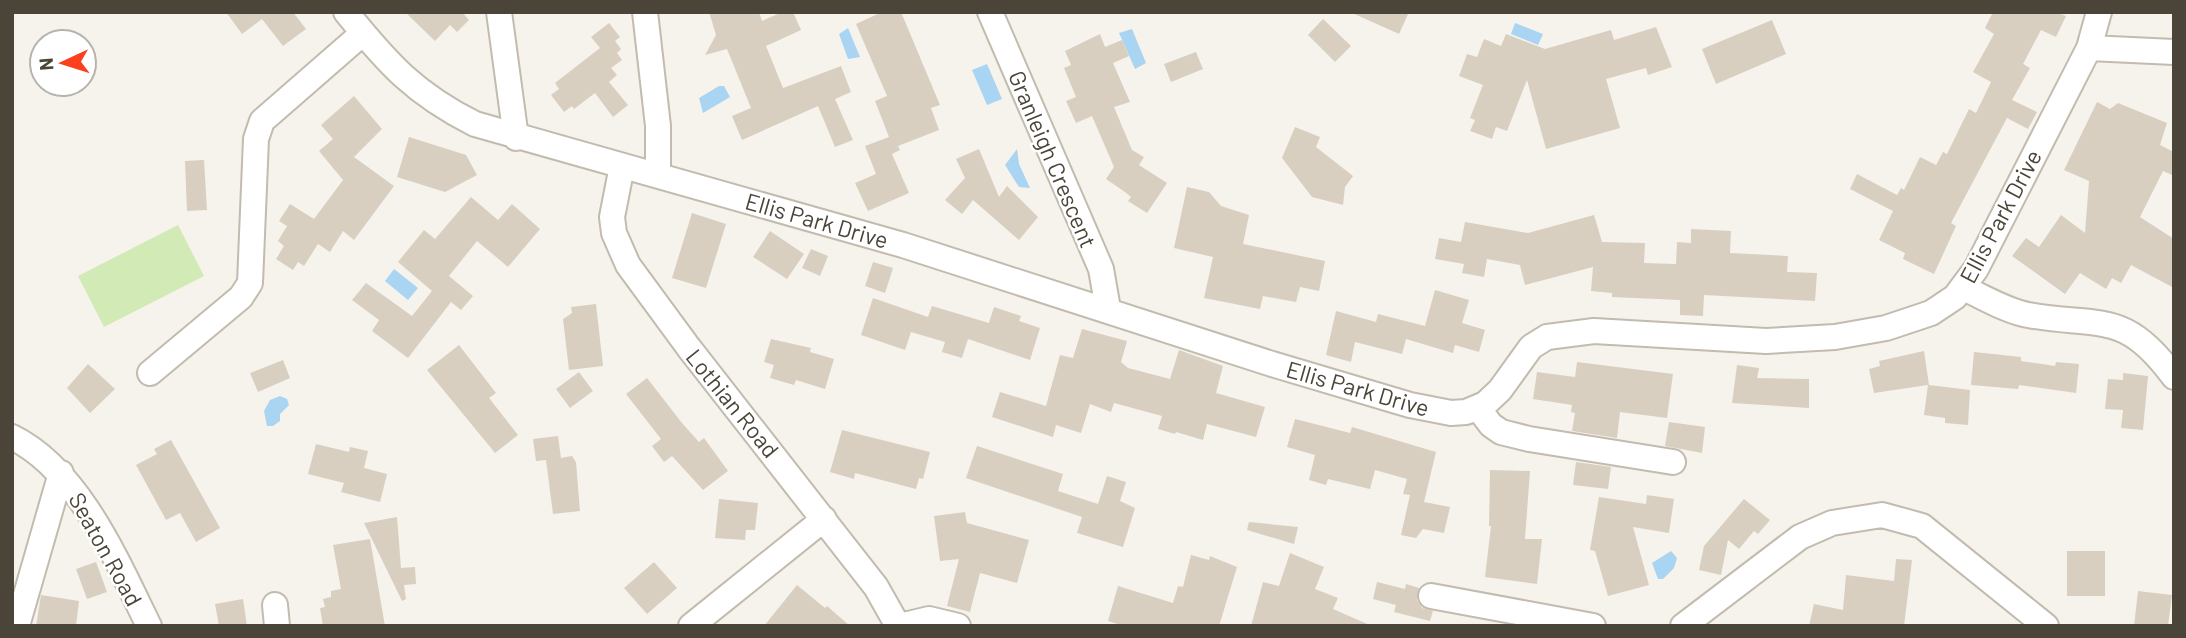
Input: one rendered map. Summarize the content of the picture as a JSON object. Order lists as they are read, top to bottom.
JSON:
{
  "streets": {
    "street": [
      "Granleigh Crescent",
      "Ellis Park Drive",
      "Lothian Road",
      "Seaton Road"
    ]
  },
  "crossings": [
    ["Granleigh Crescent", "Ellis Park Drive"],
    ["Ellis Park Drive", "Lothian Road"]
  ],
  "north": "left"
}
